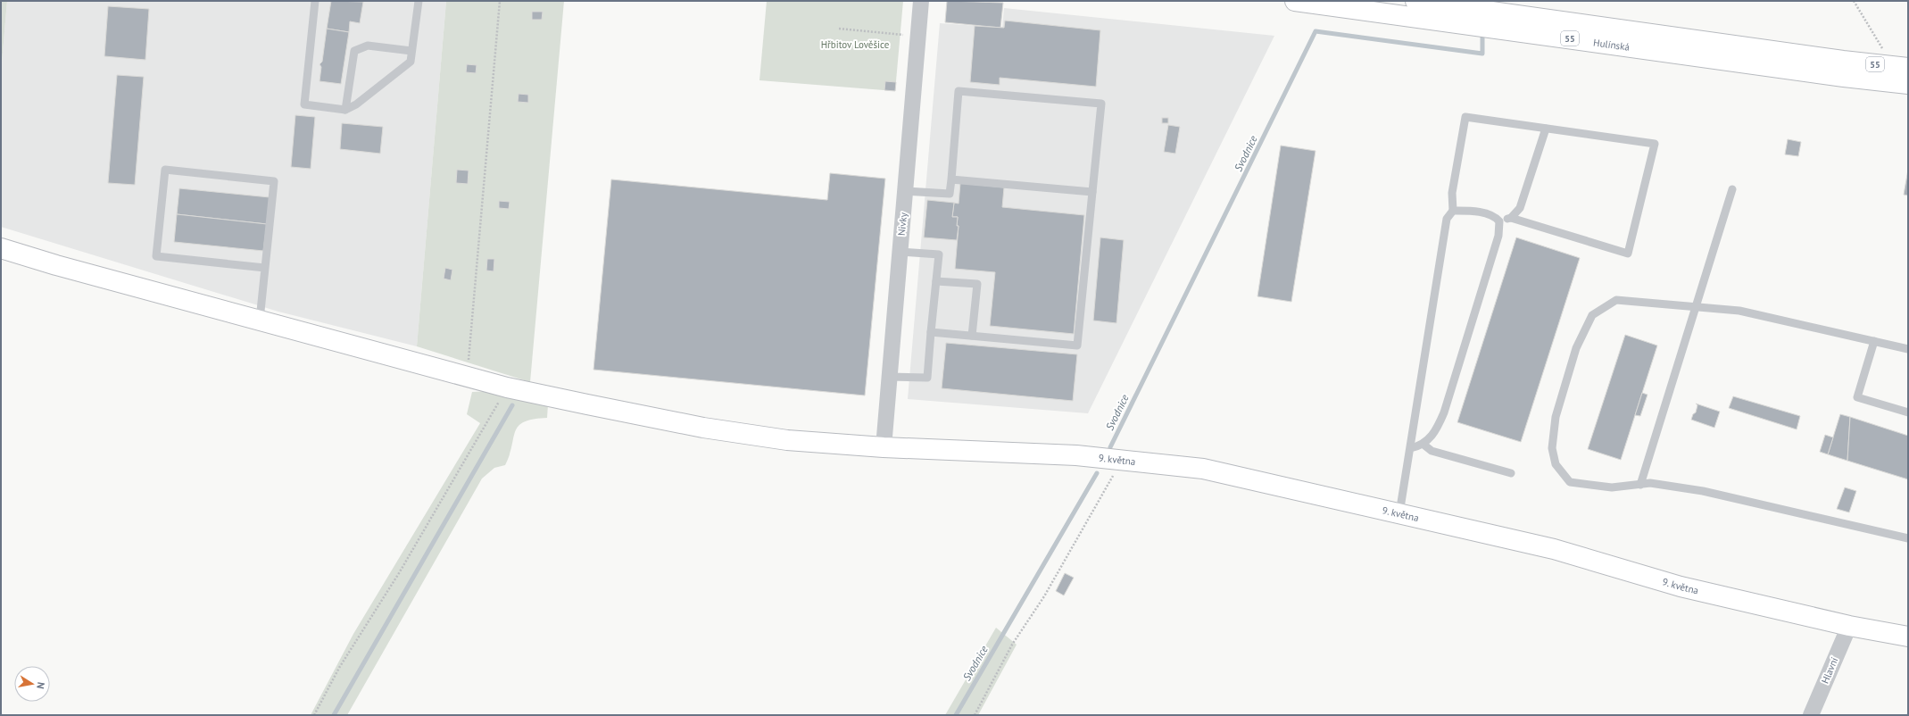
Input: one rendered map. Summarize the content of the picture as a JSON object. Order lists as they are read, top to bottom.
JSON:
{
  "streets": {
    "street": [
      "55",
      "Hulínská",
      "Nivky",
      "9. května",
      "Hlavní"
    ]
  },
  "crossings": [
    ["55", "Hulínská"],
    ["Nivky", "9. května"],
    ["9. května", "Hlavní"]
  ],
  "water": ["Svodnice"],
  "parks": ["Hřbitov Lověšice"],
  "north": "right"
}
